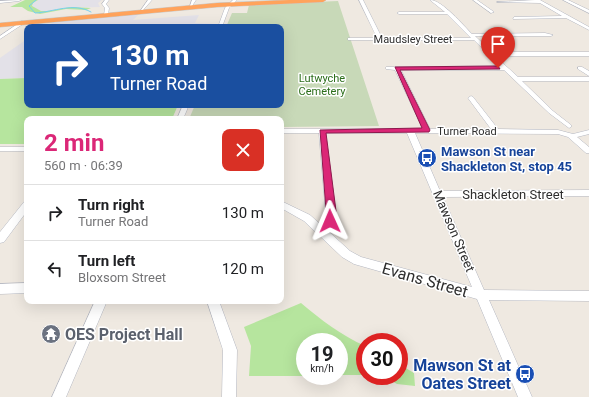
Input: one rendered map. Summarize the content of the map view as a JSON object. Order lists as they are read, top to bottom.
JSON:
{
  "streets": {
    "street": [
      "Maudsley Street",
      "Turner Road",
      "Shackleton Street",
      "Mawson Street",
      "Evans Street"
    ]
  },
  "crossings": [
    ["Turner Road", "Mawson Street"],
    ["Shackleton Street", "Mawson Street"],
    ["Mawson Street", "Evans Street"]
  ],
  "parks": ["Lutwyche Cemetery"],
  "places": {
    "bus stop": ["Mawson St near Shackleton St, stop 45", "Mawson St at Oates Street"],
    "temple": ["OES Project Hall"]
  },
  "page": {
    "turn": ["130 m", "Turner Road"],
    "heading": ["2 min", "560 m · 06:39"],
    "list": [
      {
        "name": "Turn right",
        "note": "Turner Road",
        "value": "130 m"
      },
      {
        "name": "Turn left",
        "note": "Bloxsom Street",
        "value": "120 m"
      }
    ],
    "speed": "19 km/h",
    "limit": "30"
  }
}
